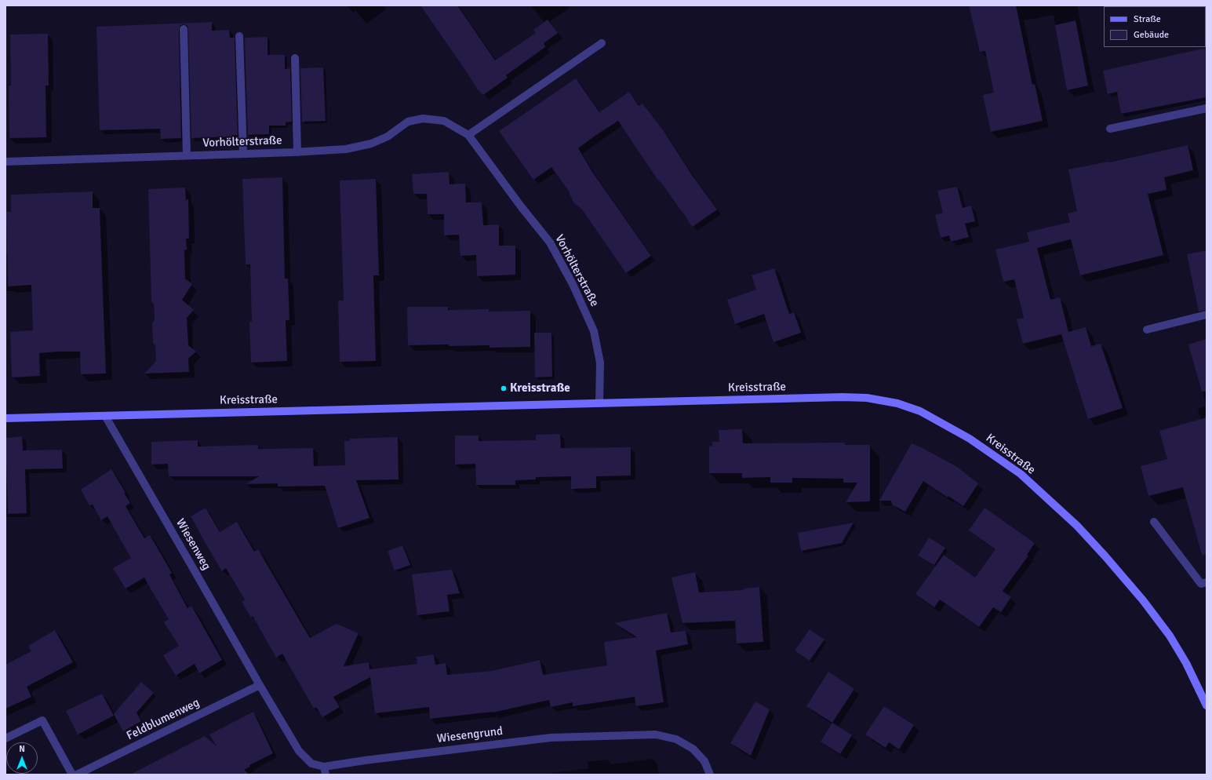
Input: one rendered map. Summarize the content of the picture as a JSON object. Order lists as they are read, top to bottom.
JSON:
{
  "streets": {
    "main road": ["Kreisstraße"],
    "street": [
      "Vorhölterstraße",
      "Wiesenweg",
      "Feldblumenweg",
      "Wiesengrund"
    ]
  },
  "crossings": [
    ["Vorhölterstraße", "Kreisstraße"],
    ["Kreisstraße", "Wiesenweg"],
    ["Wiesenweg", "Feldblumenweg"],
    ["Wiesenweg", "Wiesengrund"],
    ["Feldblumenweg", "Wiesengrund"]
  ],
  "places": ["Kreisstraße"],
  "legend": ["Straße", "Gebäude"],
  "north": "top"
}
